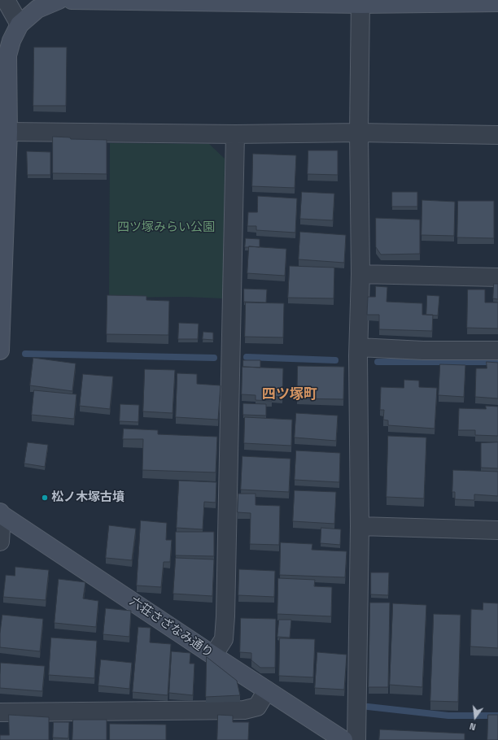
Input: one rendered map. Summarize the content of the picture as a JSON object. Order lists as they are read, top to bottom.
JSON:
{
  "streets": {
    "street": ["六荘さざなみ通り"]
  },
  "districts": ["四ツ塚町"],
  "parks": ["四ツ塚みらい公園"],
  "places": ["松ノ木塚古墳"],
  "north": "bottom"
}
